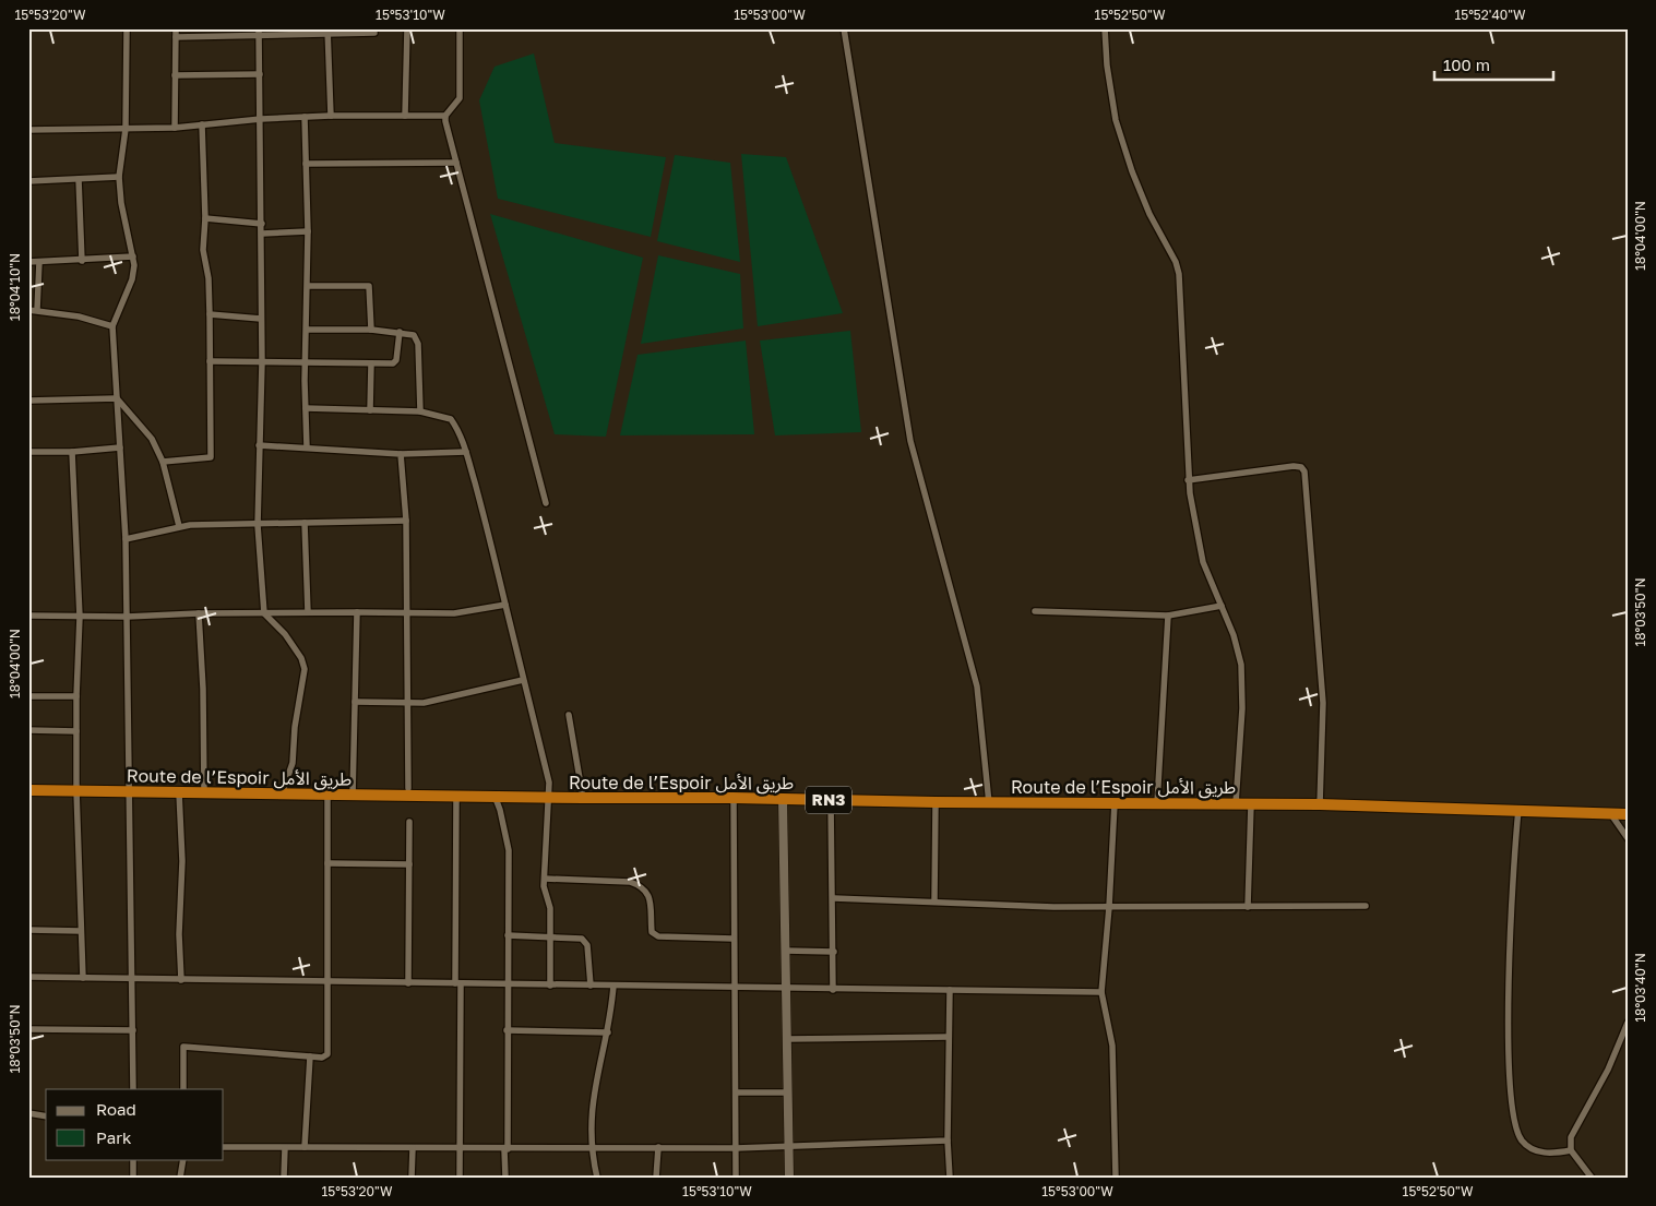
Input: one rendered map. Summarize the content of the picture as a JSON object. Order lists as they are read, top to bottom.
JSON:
{
  "streets": {
    "highway": ["Route de l’Espoir طريق الأمل", "RN3"]
  },
  "legend": ["Road", "Park"],
  "scale_bar": "100 m",
  "coordinates": [
    "15°53'20\"W",
    "15°53'10\"W",
    "15°53'00\"W",
    "15°52'50\"W",
    "15°52'40\"W",
    "18°04'00\"N",
    "18°04'10\"N",
    "18°03'50\"N",
    "18°03'40\"N"
  ]
}
